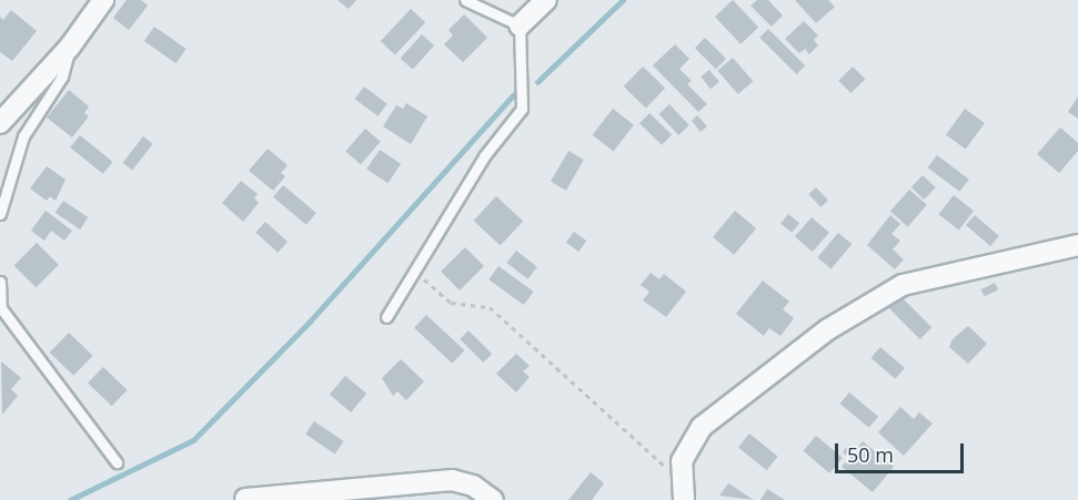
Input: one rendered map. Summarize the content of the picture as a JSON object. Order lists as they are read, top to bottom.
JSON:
{
  "scale_bar": "50 m"
}
